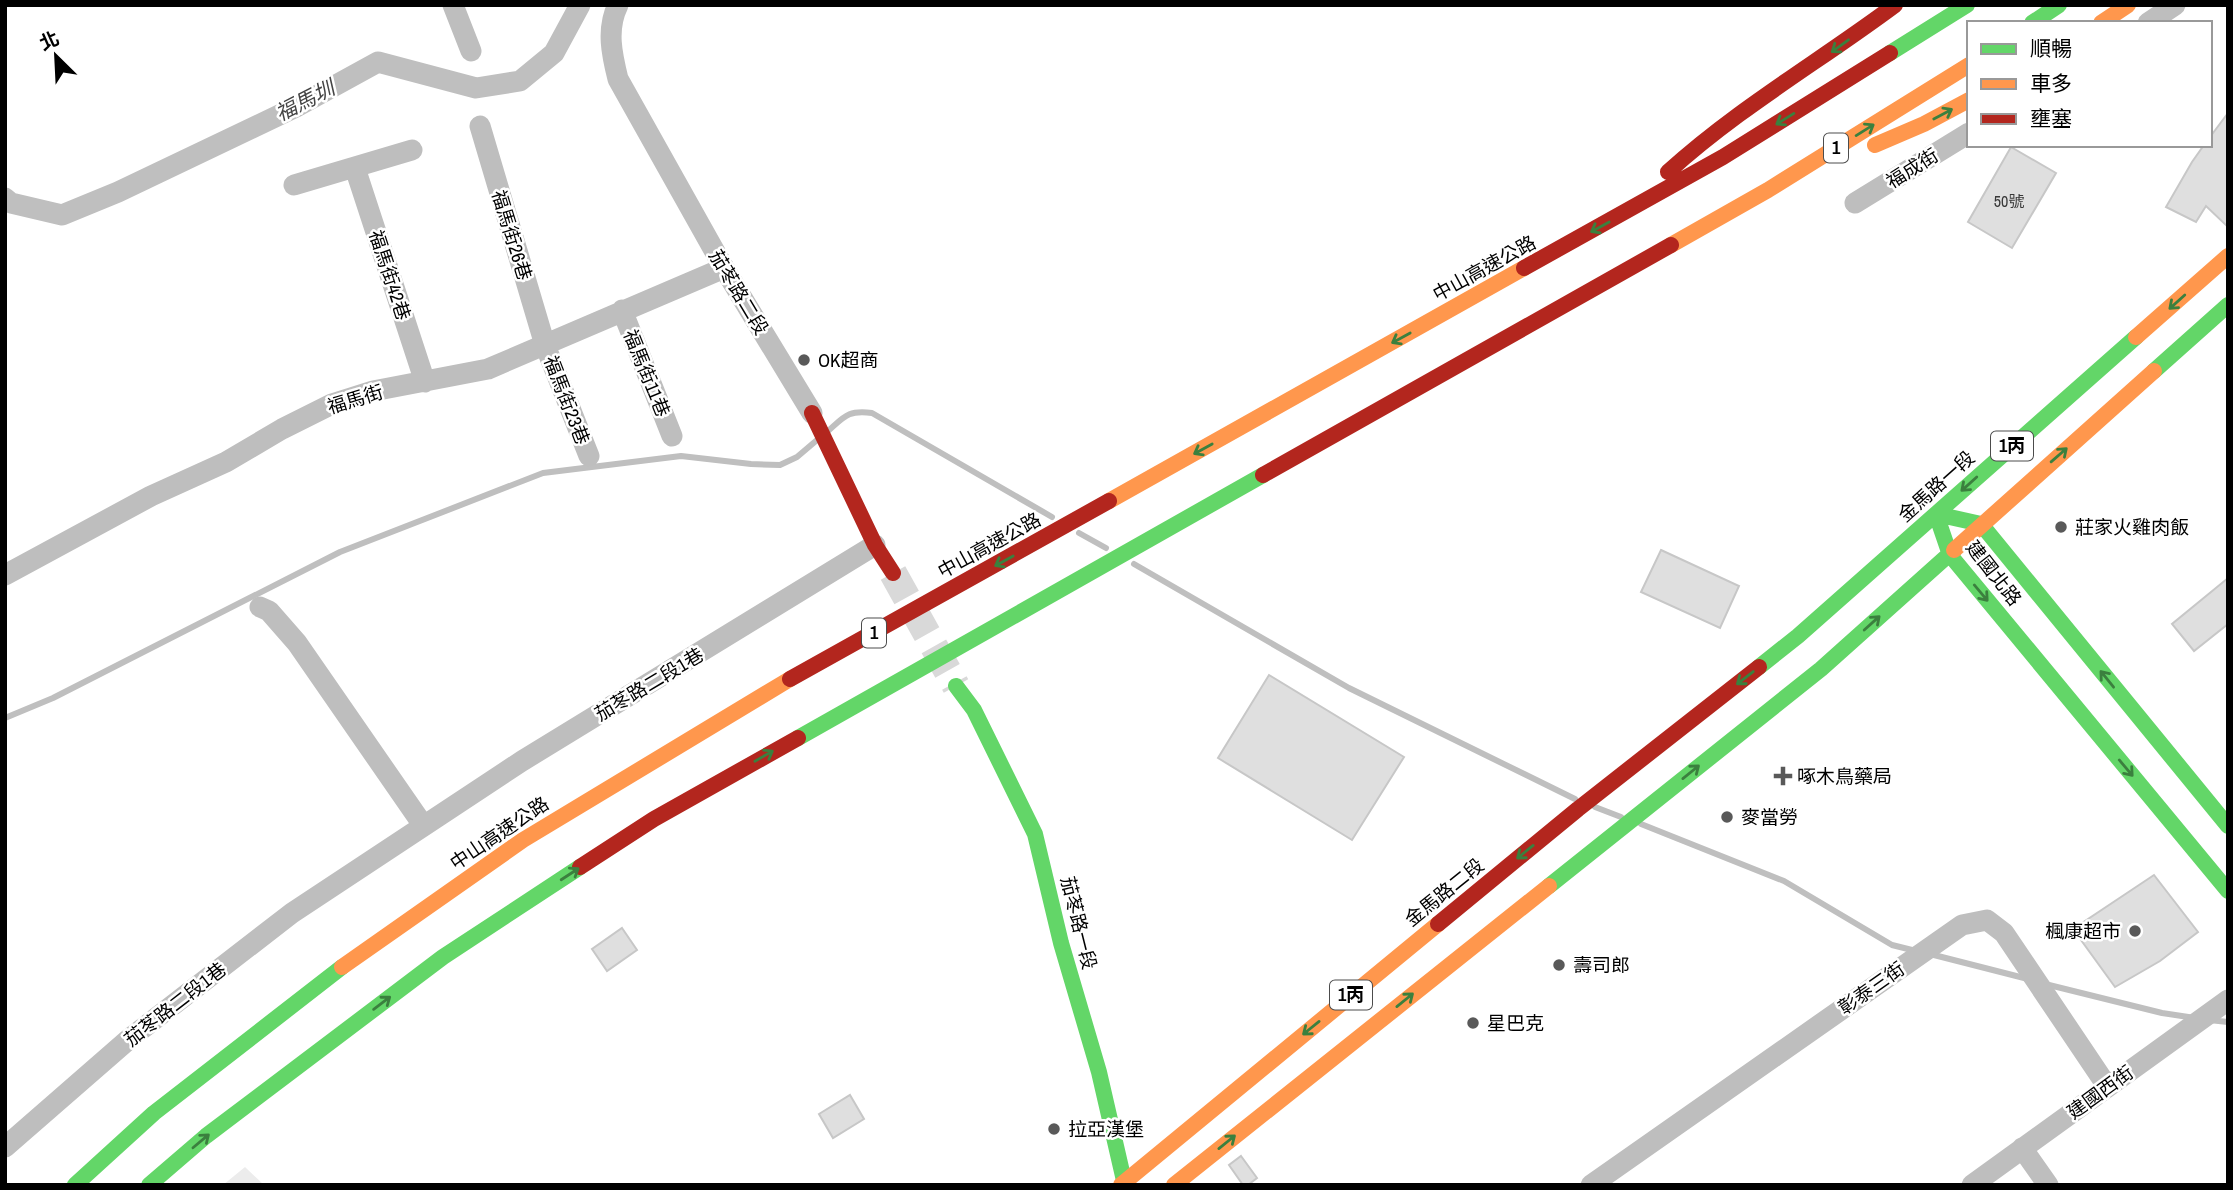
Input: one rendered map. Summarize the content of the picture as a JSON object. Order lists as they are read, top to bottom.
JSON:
{
  "streets": {
    "main road": [
      "1",
      "中山高速公路",
      "茄苳路二段",
      "1丙",
      "金馬路一段",
      "建國北路",
      "金馬路二段",
      "茄苳路一段"
    ],
    "street": [
      "福成街",
      "福馬街26巷",
      "福馬街42巷",
      "福馬街11巷",
      "福馬街",
      "福馬街23巷",
      "茄苳路二段1巷",
      "彰泰三街",
      "建國西街"
    ]
  },
  "crossings": [
    ["福馬街26巷", "福馬街"],
    ["福馬街26巷", "福馬街23巷"],
    ["福馬街42巷", "福馬街"],
    ["茄苳路二段", "福馬街"],
    ["茄苳路二段", "茄苳路二段1巷"],
    ["福馬街11巷", "福馬街"],
    ["福馬街", "福馬街23巷"],
    ["1丙", "建國北路"],
    ["金馬路一段", "建國北路"],
    ["金馬路一段", "金馬路二段"],
    ["金馬路二段", "茄苳路一段"],
    ["彰泰三街", "建國西街"]
  ],
  "water": ["福馬圳"],
  "places": {
    "other": [
      "OK超商",
      "莊家火雞肉飯",
      "麥當勞",
      "楓康超市",
      "壽司郎",
      "星巴克",
      "拉亞漢堡"
    ],
    "health": ["啄木鳥藥局"]
  },
  "house_numbers": ["50號"],
  "legend": ["順暢", "車多", "壅塞"],
  "north": "top left"
}
